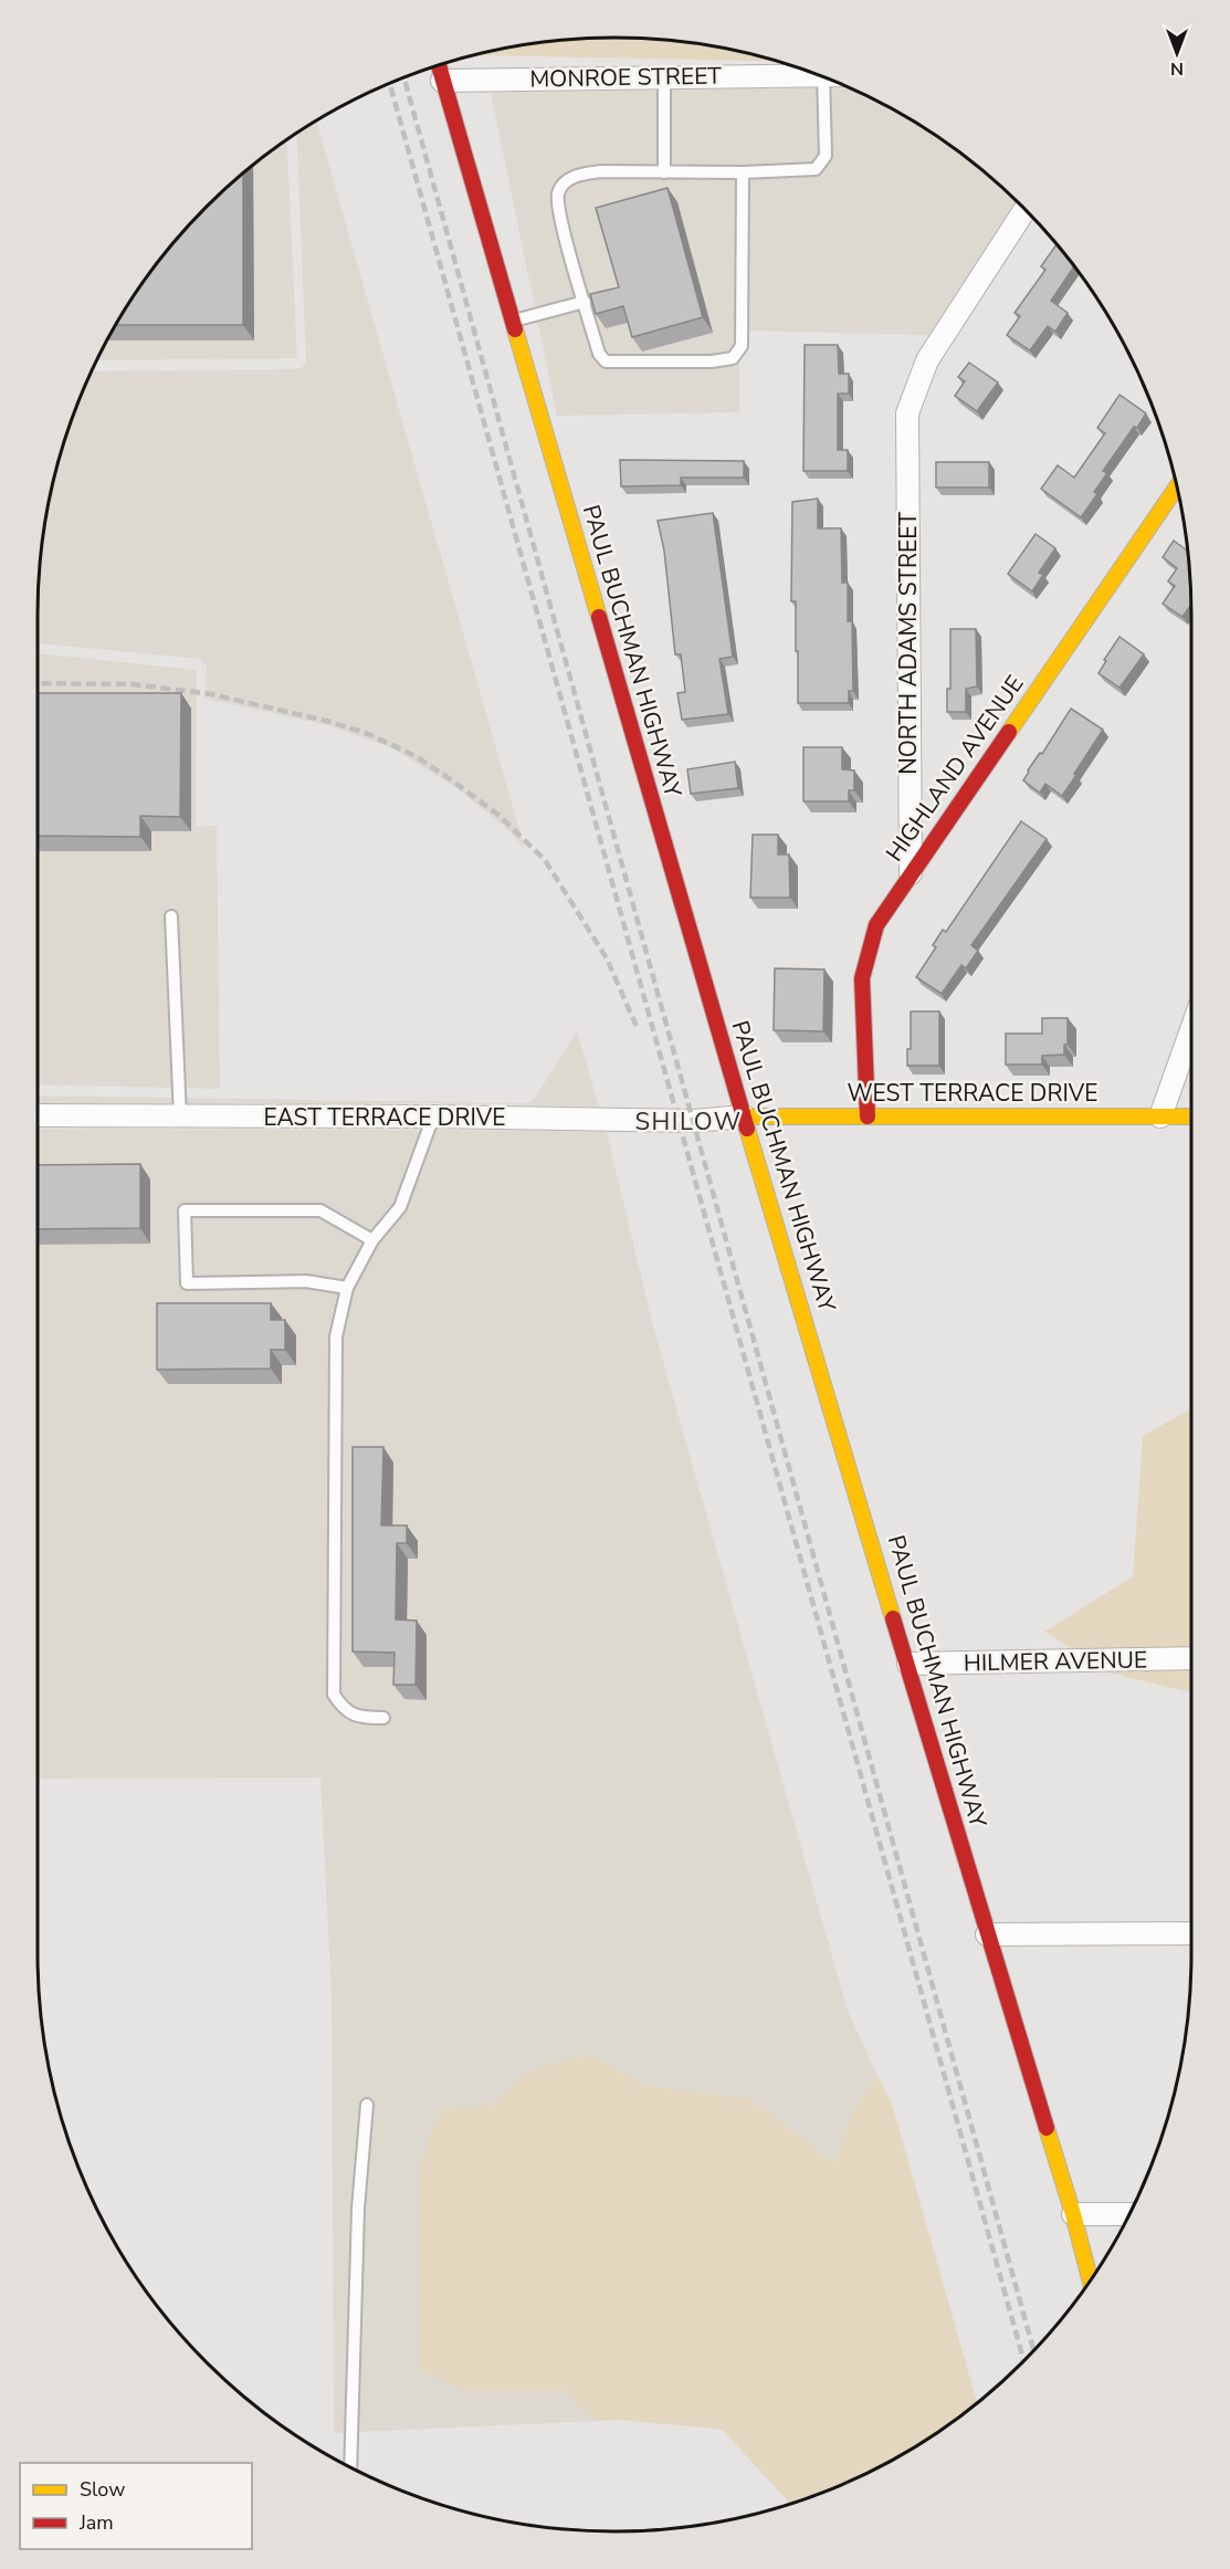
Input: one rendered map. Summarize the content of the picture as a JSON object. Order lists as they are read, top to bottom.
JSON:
{
  "streets": {
    "main road": ["PAUL BUCHMAN HIGHWAY", "HIGHLAND AVENUE", "WEST TERRACE DRIVE"],
    "street": [
      "MONROE STREET",
      "NORTH ADAMS STREET",
      "EAST TERRACE DRIVE",
      "HILMER AVENUE"
    ]
  },
  "crossings": [
    ["MONROE STREET", "PAUL BUCHMAN HIGHWAY"],
    ["NORTH ADAMS STREET", "HIGHLAND AVENUE"],
    ["PAUL BUCHMAN HIGHWAY", "WEST TERRACE DRIVE"],
    ["PAUL BUCHMAN HIGHWAY", "EAST TERRACE DRIVE"],
    ["PAUL BUCHMAN HIGHWAY", "HILMER AVENUE"],
    ["HIGHLAND AVENUE", "WEST TERRACE DRIVE"],
    ["WEST TERRACE DRIVE", "EAST TERRACE DRIVE"]
  ],
  "districts": ["SHILOW"],
  "legend": ["Slow", "Jam"],
  "north": "bottom"
}
